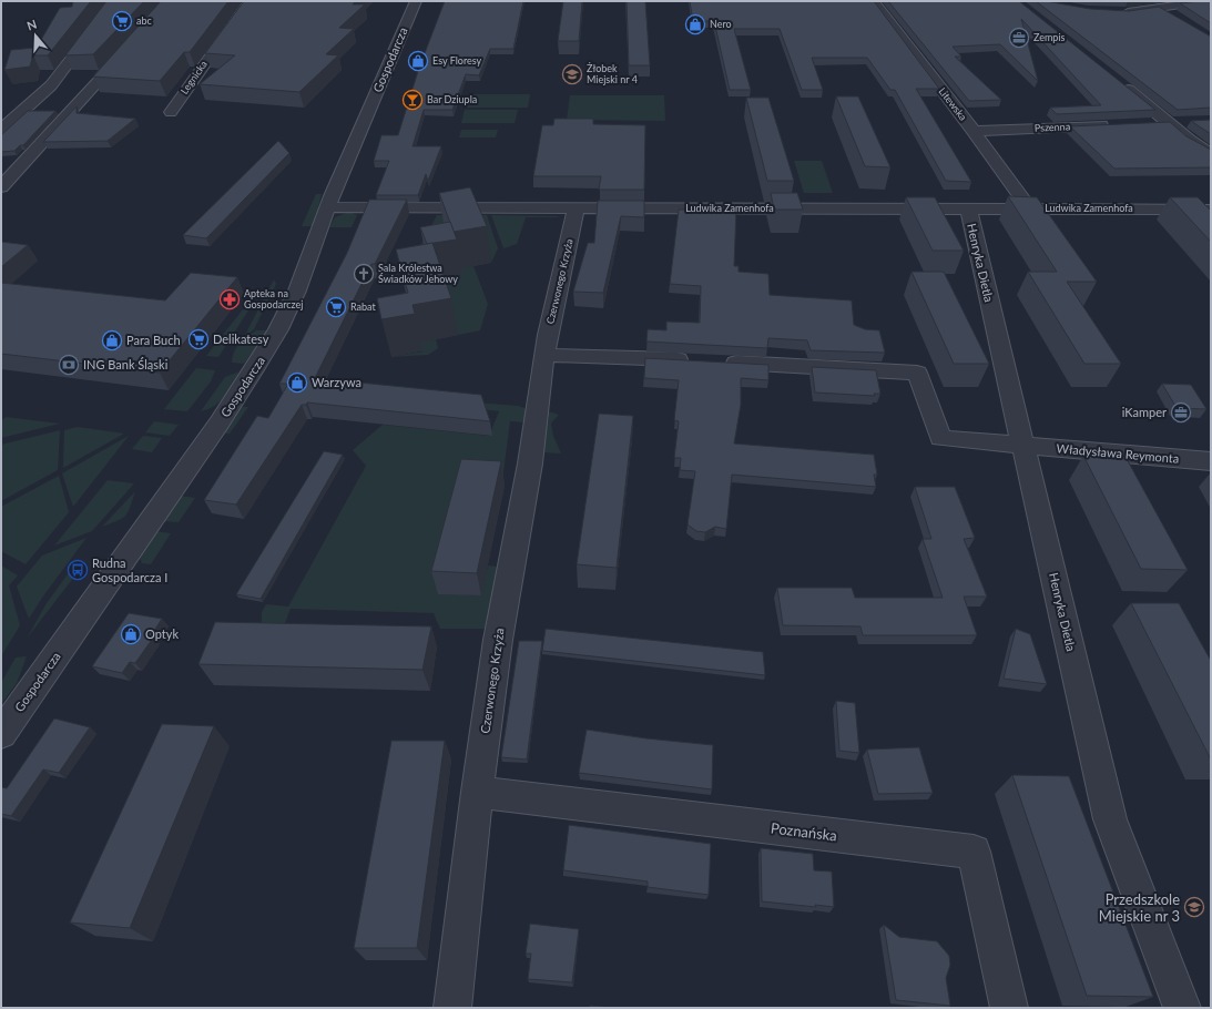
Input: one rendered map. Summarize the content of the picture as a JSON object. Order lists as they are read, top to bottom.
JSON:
{
  "streets": {
    "street": [
      "Gospodarcza",
      "Legnicka",
      "Litewska",
      "Pszenna",
      "Ludwika Zamenhofa",
      "Henryka Dietla",
      "Czerwonego Krzyża",
      "Władysława Reymonta",
      "Poznańska"
    ]
  },
  "crossings": [
    ["Gospodarcza", "Ludwika Zamenhofa"],
    ["Litewska", "Pszenna"],
    ["Litewska", "Ludwika Zamenhofa"],
    ["Ludwika Zamenhofa", "Henryka Dietla"],
    ["Ludwika Zamenhofa", "Czerwonego Krzyża"],
    ["Henryka Dietla", "Władysława Reymonta"],
    ["Czerwonego Krzyża", "Poznańska"]
  ],
  "places": {
    "supermarket": ["abc", "Rabat", "Delikatesy"],
    "shop": [
      "Nero",
      "Esy Floresy",
      "Para Buch",
      "Warzywa",
      "Optyk"
    ],
    "office": ["Zempis", "iKamper"],
    "school or university": ["Żłobek Miejski nr 4", "Przedszkole Miejskie nr 3"],
    "bar": ["Bar Dziupla"],
    "church": ["Sala Królestwa Świadków Jehowy"],
    "pharmacy": ["Apteka na Gospodarczej"],
    "bank": ["ING Bank Śląski"],
    "bus stop": ["Rudna Gospodarcza I"]
  },
  "north": "top"
}
